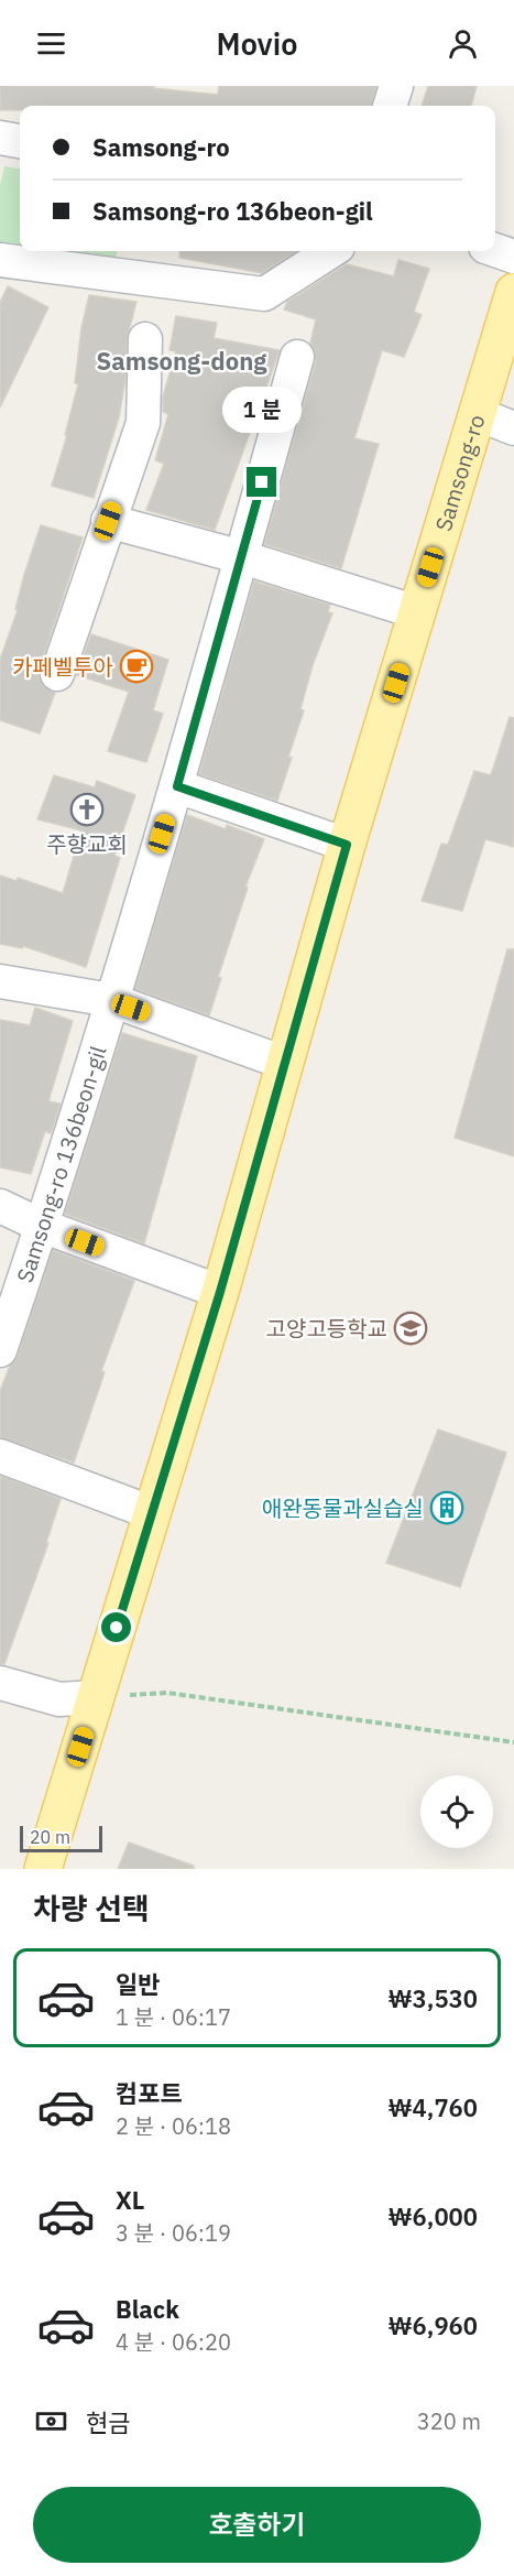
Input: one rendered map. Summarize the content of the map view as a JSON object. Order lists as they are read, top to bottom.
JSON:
{
  "streets": {
    "main road": ["Samsong-ro"],
    "street": ["Samsong-ro 136beon-gil"]
  },
  "districts": ["Samsong-dong"],
  "places": {
    "cafe": ["카페벨투아"],
    "church": ["주향교회"],
    "school or university": ["고양고등학교"],
    "building": ["애완동물과실습실"]
  },
  "scale_bar": "20 m",
  "page": {
    "header": "Movio",
    "banner": ["Samsong-ro", "Samsong-ro 136beon-gil"],
    "bubble": "1 분",
    "scale": "20 m",
    "heading": "차량 선택",
    "list": [
      {
        "name": "일반",
        "note": "1 분 · 06:17",
        "value": "₩3,530"
      },
      {
        "name": "컴포트",
        "note": "2 분 · 06:18",
        "value": "₩4,760"
      },
      {
        "name": "XL",
        "note": "3 분 · 06:19",
        "value": "₩6,000"
      },
      {
        "name": "Black",
        "note": "4 분 · 06:20",
        "value": "₩6,960"
      }
    ],
    "pay": ["현금", "320 m"],
    "buttons": "호출하기"
  }
}
